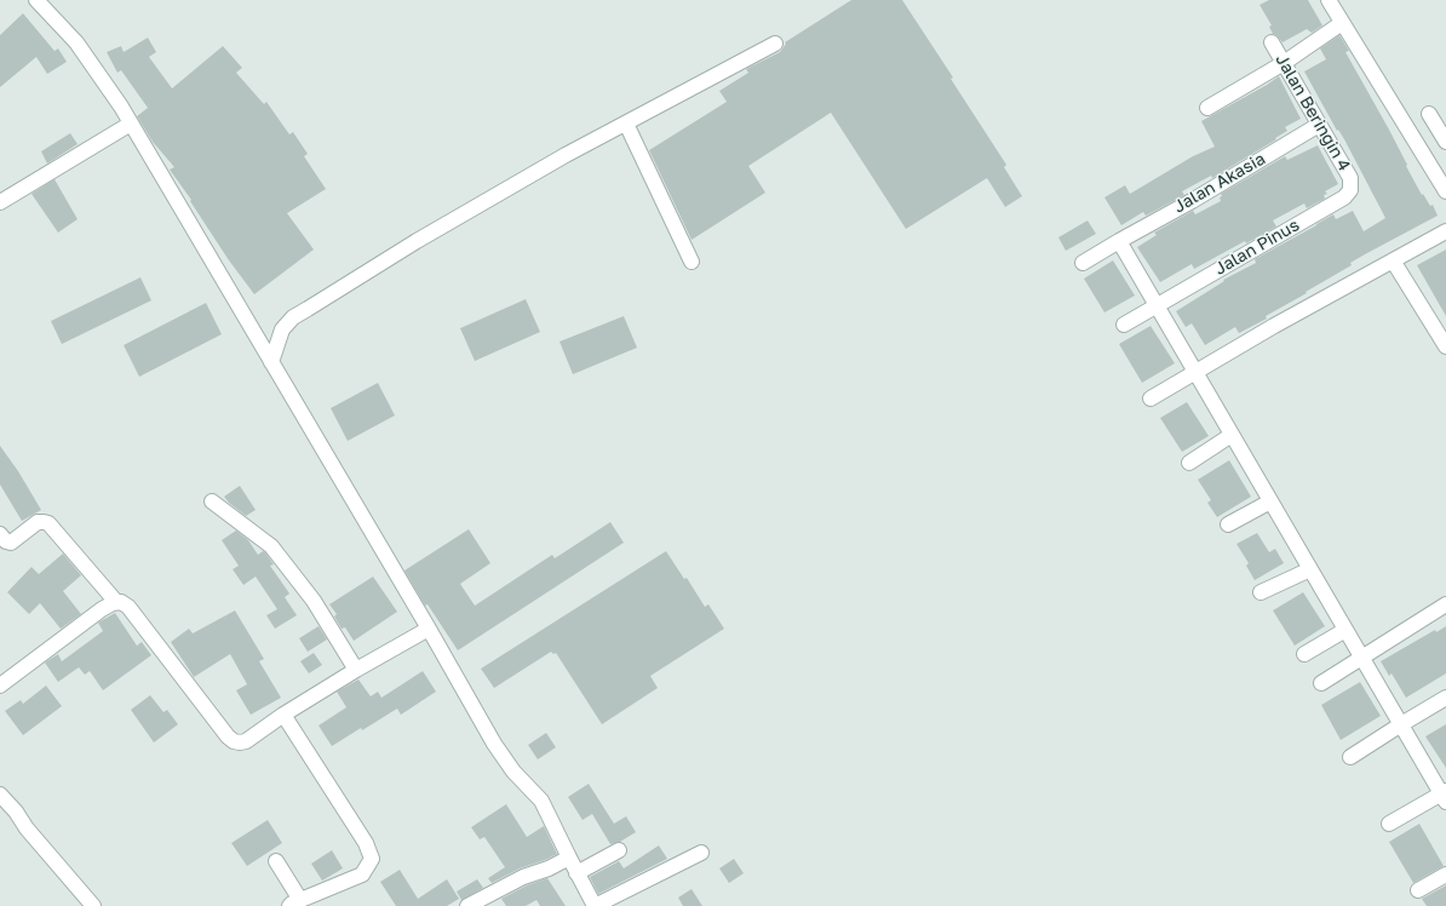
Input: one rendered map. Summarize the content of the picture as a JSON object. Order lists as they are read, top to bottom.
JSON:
{
  "streets": {
    "street": ["Jalan Beringin 4", "Jalan Akasia", "Jalan Pinus"]
  },
  "crossings": [
    ["Jalan Beringin 4", "Jalan Akasia"],
    ["Jalan Beringin 4", "Jalan Pinus"]
  ]
}
